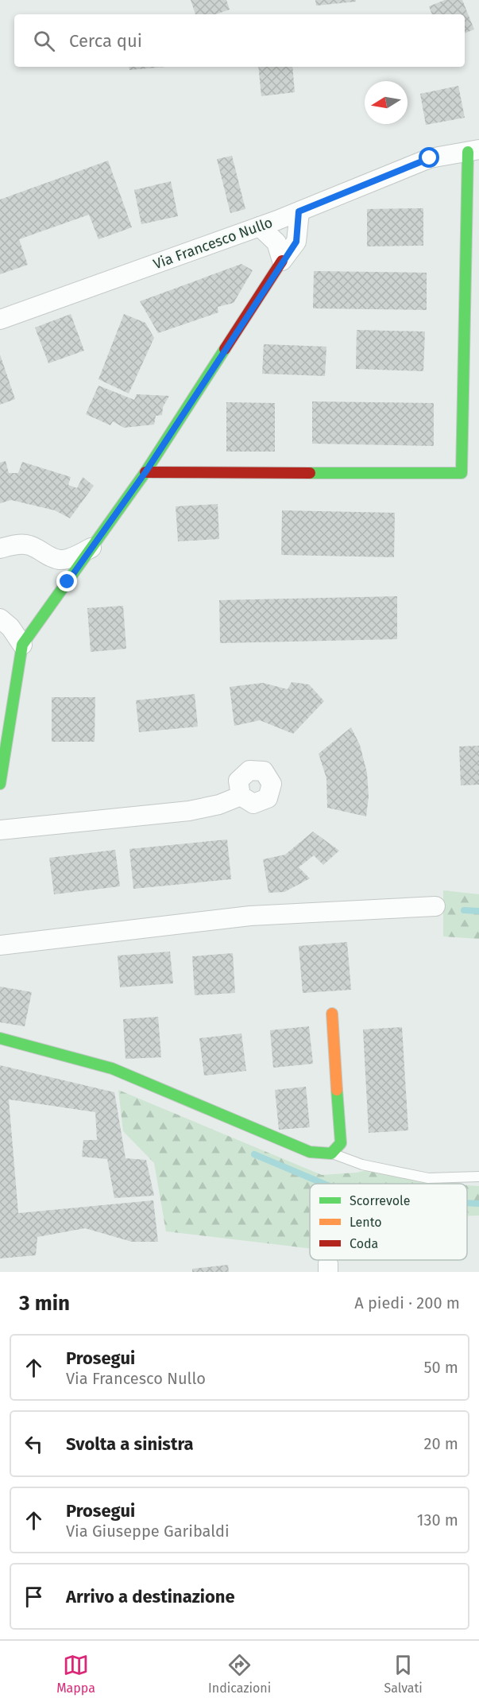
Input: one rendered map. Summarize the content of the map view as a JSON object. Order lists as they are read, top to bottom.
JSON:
{
  "streets": {
    "street": ["Via Francesco Nullo"]
  },
  "legend": ["Scorrevole", "Lento", "Coda"],
  "north": "left",
  "page": {
    "search": "Cerca qui",
    "heading": ["3 min", "A piedi · 200 m"],
    "list": [
      ["Prosegui", "Via Francesco Nullo", "50 m"],
      ["Svolta a sinistra", "20 m"],
      ["Prosegui", "Via Giuseppe Garibaldi", "130 m"],
      "Arrivo a destinazione"
    ],
    "nav": ["Mappa", "Indicazioni", "Salvati"]
  }
}
